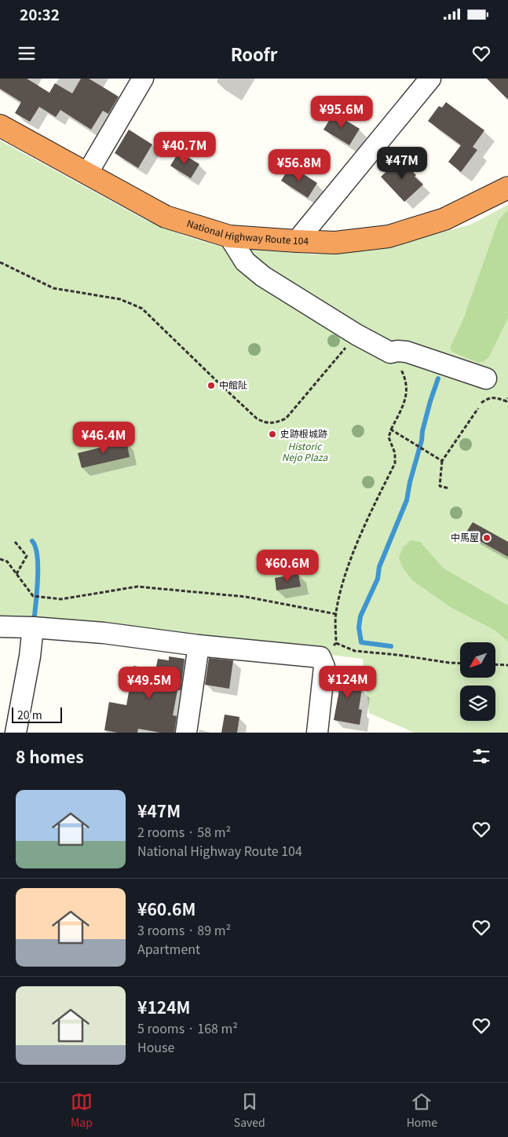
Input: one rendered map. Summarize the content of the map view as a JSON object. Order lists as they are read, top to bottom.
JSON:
{
  "streets": {
    "highway": ["National Highway Route 104"]
  },
  "parks": ["Historic Nejo Plaza"],
  "places": ["中館阯", "史跡根城跡", "中馬屋"],
  "scale_bar": "20 m",
  "north": "bottom left",
  "page": {
    "status": "20:32",
    "header": "Roofr",
    "price": [
      "¥95.6M",
      "¥40.7M",
      "¥47M",
      "¥56.8M",
      "¥46.4M",
      "¥60.6M",
      "¥124M",
      "¥49.5M"
    ],
    "scale": "20 m",
    "heading": "8 homes",
    "list": [
      {
        "name": "¥47M",
        "note": "2 rooms · 58 m² · National Highway Route 104"
      },
      {
        "name": "¥60.6M",
        "note": "3 rooms · 89 m² · Apartment"
      },
      {
        "name": "¥124M",
        "note": "5 rooms · 168 m² · House"
      }
    ],
    "tabs": ["Map", "Saved", "Home"]
  }
}
